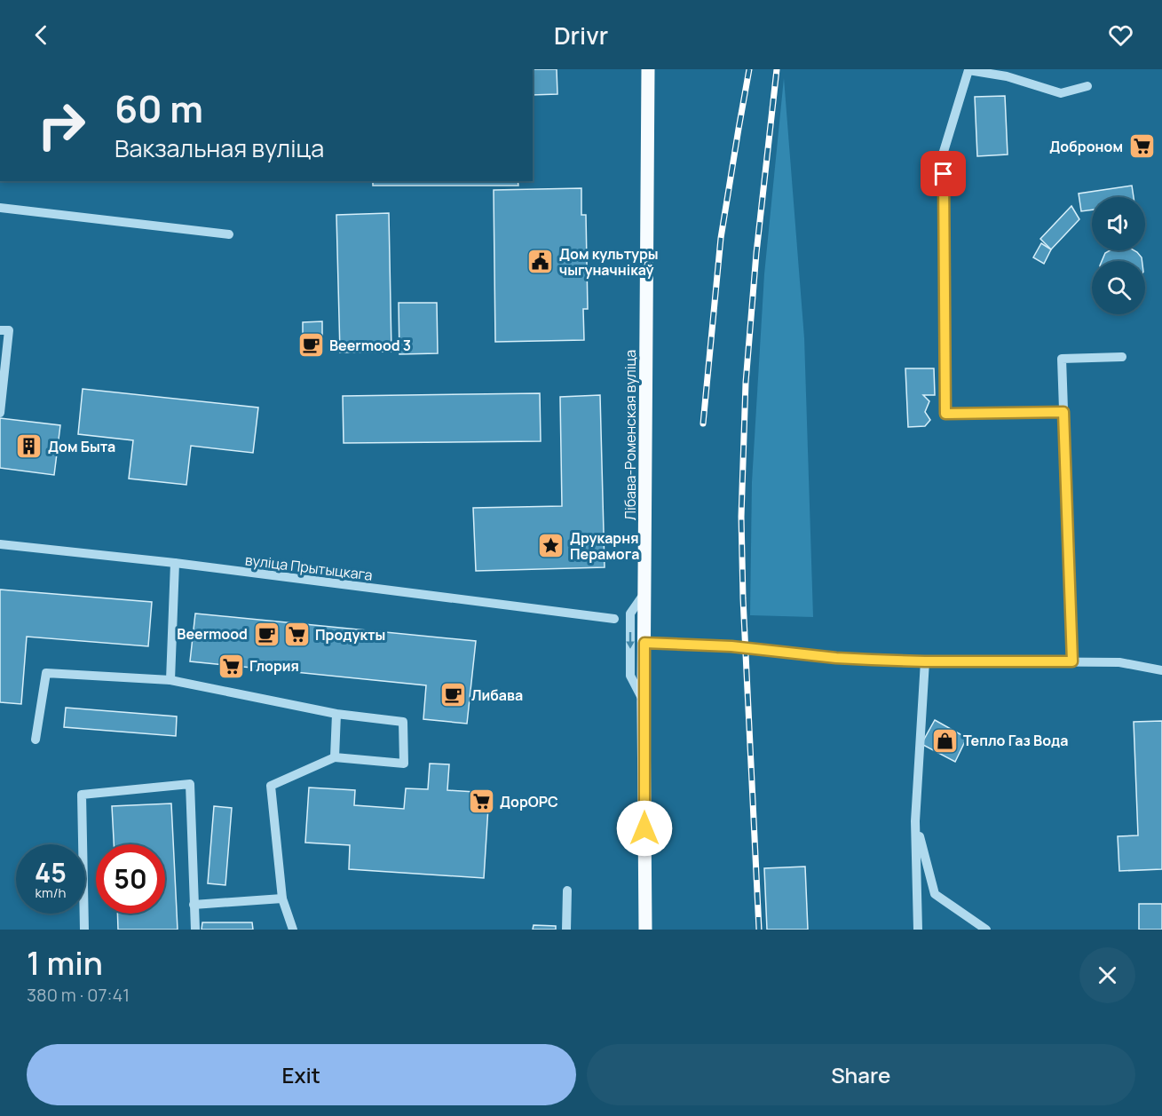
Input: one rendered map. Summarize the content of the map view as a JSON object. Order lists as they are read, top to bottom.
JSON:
{
  "streets": {
    "main road": ["Лібава-Роменская вуліца"],
    "street": ["вуліца Прытыцкага"]
  },
  "places": {
    "supermarket": [
      "Доброном",
      "Продукты",
      "Глория",
      "ДорОРС"
    ],
    "public building": ["Дом культуры чыгуначнікаў"],
    "cafe": ["Beermood 3", "Beermood", "Либава"],
    "building": ["Дом Быта"],
    "place": ["Друкарня Перамога"],
    "shop": ["Тепло Газ Вода"]
  },
  "page": {
    "header": "Drivr",
    "turn": ["60 m", "Вакзальная вуліца"],
    "speed": "45 km/h",
    "limit": "50",
    "heading": ["1 min", "380 m · 07:41"],
    "buttons": ["Exit", "Share"]
  }
}
